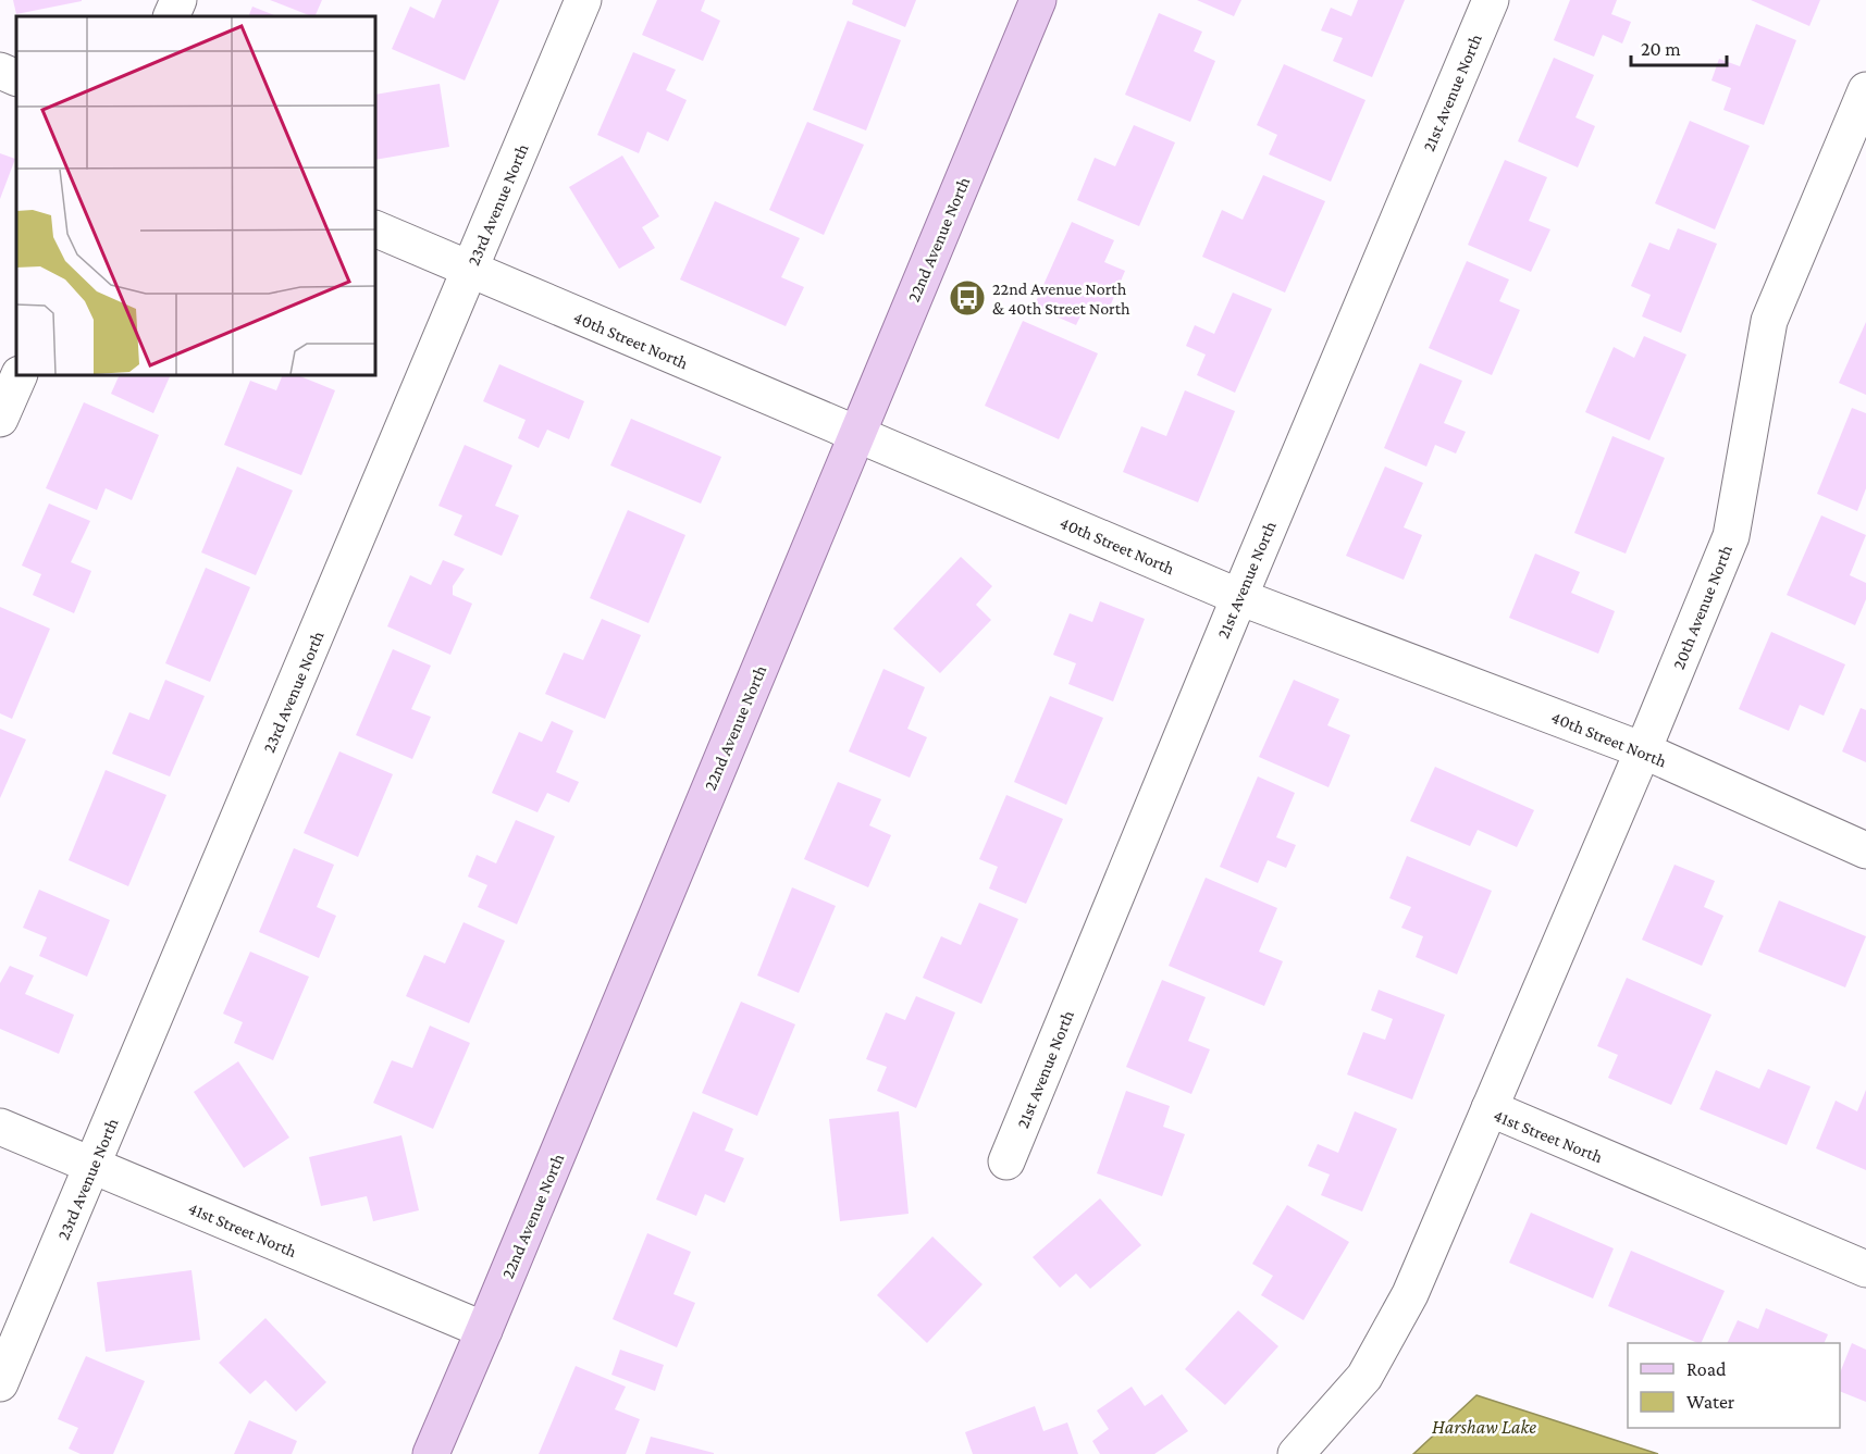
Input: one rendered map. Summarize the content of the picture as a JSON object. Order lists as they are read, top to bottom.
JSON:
{
  "streets": {
    "main road": ["22nd Avenue North"],
    "street": [
      "21st Avenue North",
      "23rd Avenue North",
      "40th Street North",
      "20th Avenue North",
      "41st Street North"
    ]
  },
  "crossings": [
    ["21st Avenue North", "40th Street North"],
    ["23rd Avenue North", "40th Street North"],
    ["23rd Avenue North", "41st Street North"],
    ["22nd Avenue North", "40th Street North"],
    ["22nd Avenue North", "41st Street North"],
    ["40th Street North", "20th Avenue North"],
    ["20th Avenue North", "41st Street North"]
  ],
  "water": ["Harshaw Lake"],
  "places": {
    "bus stop": ["22nd Avenue North & 40th Street North"]
  },
  "legend": ["Road", "Water"],
  "scale_bar": "20 m"
}
